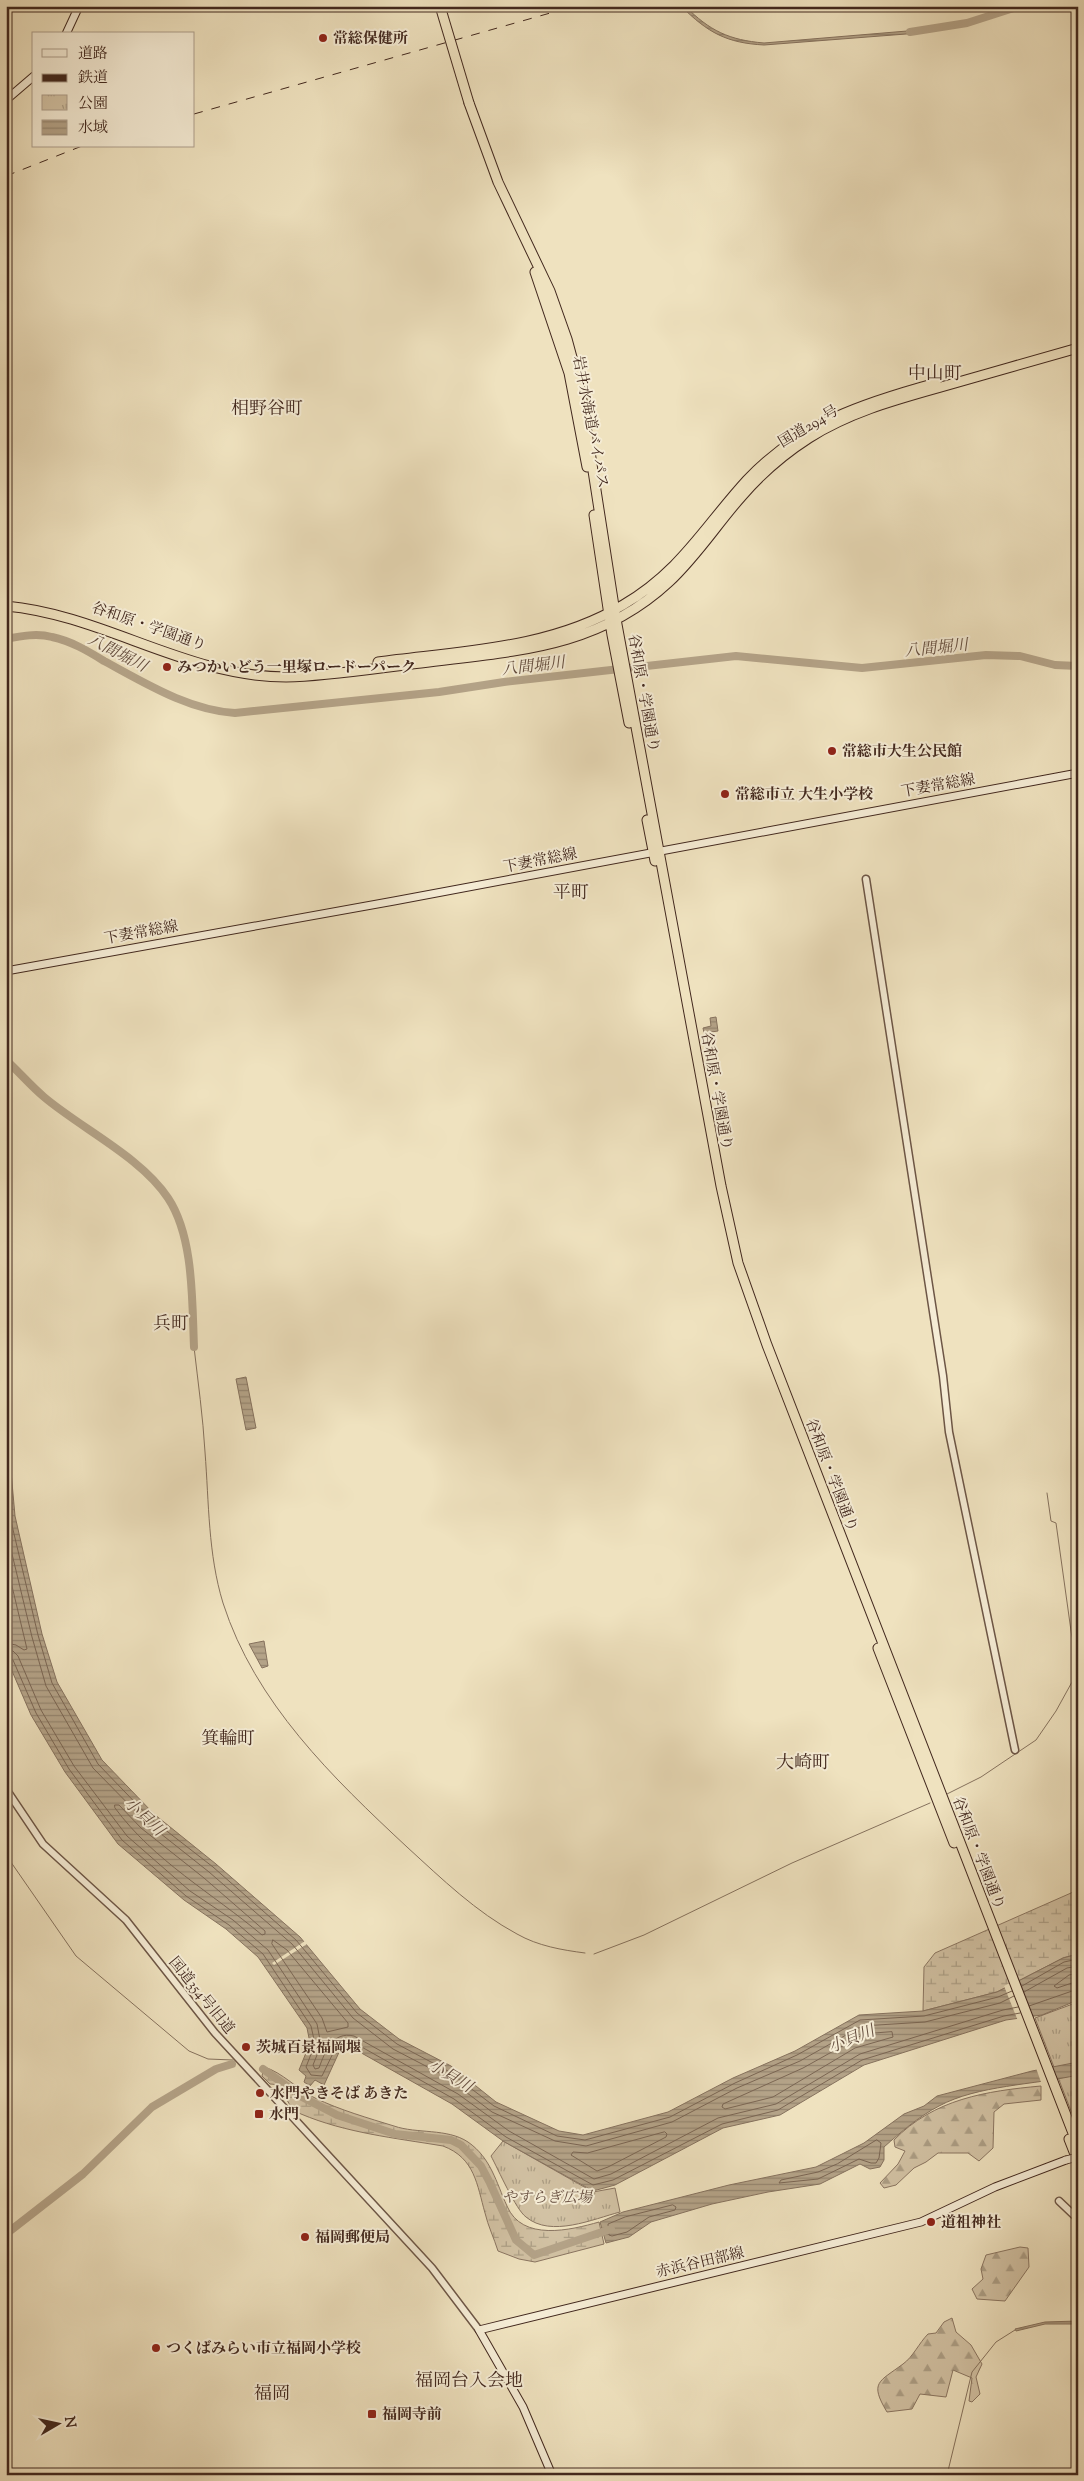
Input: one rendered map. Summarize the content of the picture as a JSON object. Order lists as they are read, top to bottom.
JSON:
{
  "streets": {
    "highway": ["岩井水海道バイパス", "国道294号", "谷和原・学園通り"],
    "main road": ["下妻常総線", "赤浜谷田部線"],
    "street": ["国道354号旧道"]
  },
  "crossings": [
    ["岩井水海道バイパス", "国道294号"],
    ["岩井水海道バイパス", "谷和原・学園通り"],
    ["国道294号", "谷和原・学園通り"],
    ["谷和原・学園通り", "下妻常総線"],
    ["国道354号旧道", "赤浜谷田部線"]
  ],
  "districts": [
    "中山町",
    "相野谷町",
    "平町",
    "兵町",
    "箕輪町",
    "大崎町",
    "福岡台入会地",
    "福岡"
  ],
  "water": ["八間堀川", "小貝川"],
  "parks": ["やすらぎ広場"],
  "places": {
    "other": [
      "常総保健所",
      "みつかいどう一里塚ロードーパーク",
      "常総市大生公民館",
      "常総市立 大生小学校",
      "茨城百景福岡堰",
      "水門やきそば あきた",
      "道祖神社",
      "福岡郵便局",
      "つくばみらい市立福岡小学校"
    ],
    "transit": ["水門", "福岡寺前"]
  },
  "legend": [
    "道路",
    "鉄道",
    "公園",
    "水域"
  ],
  "north": "right"
}
